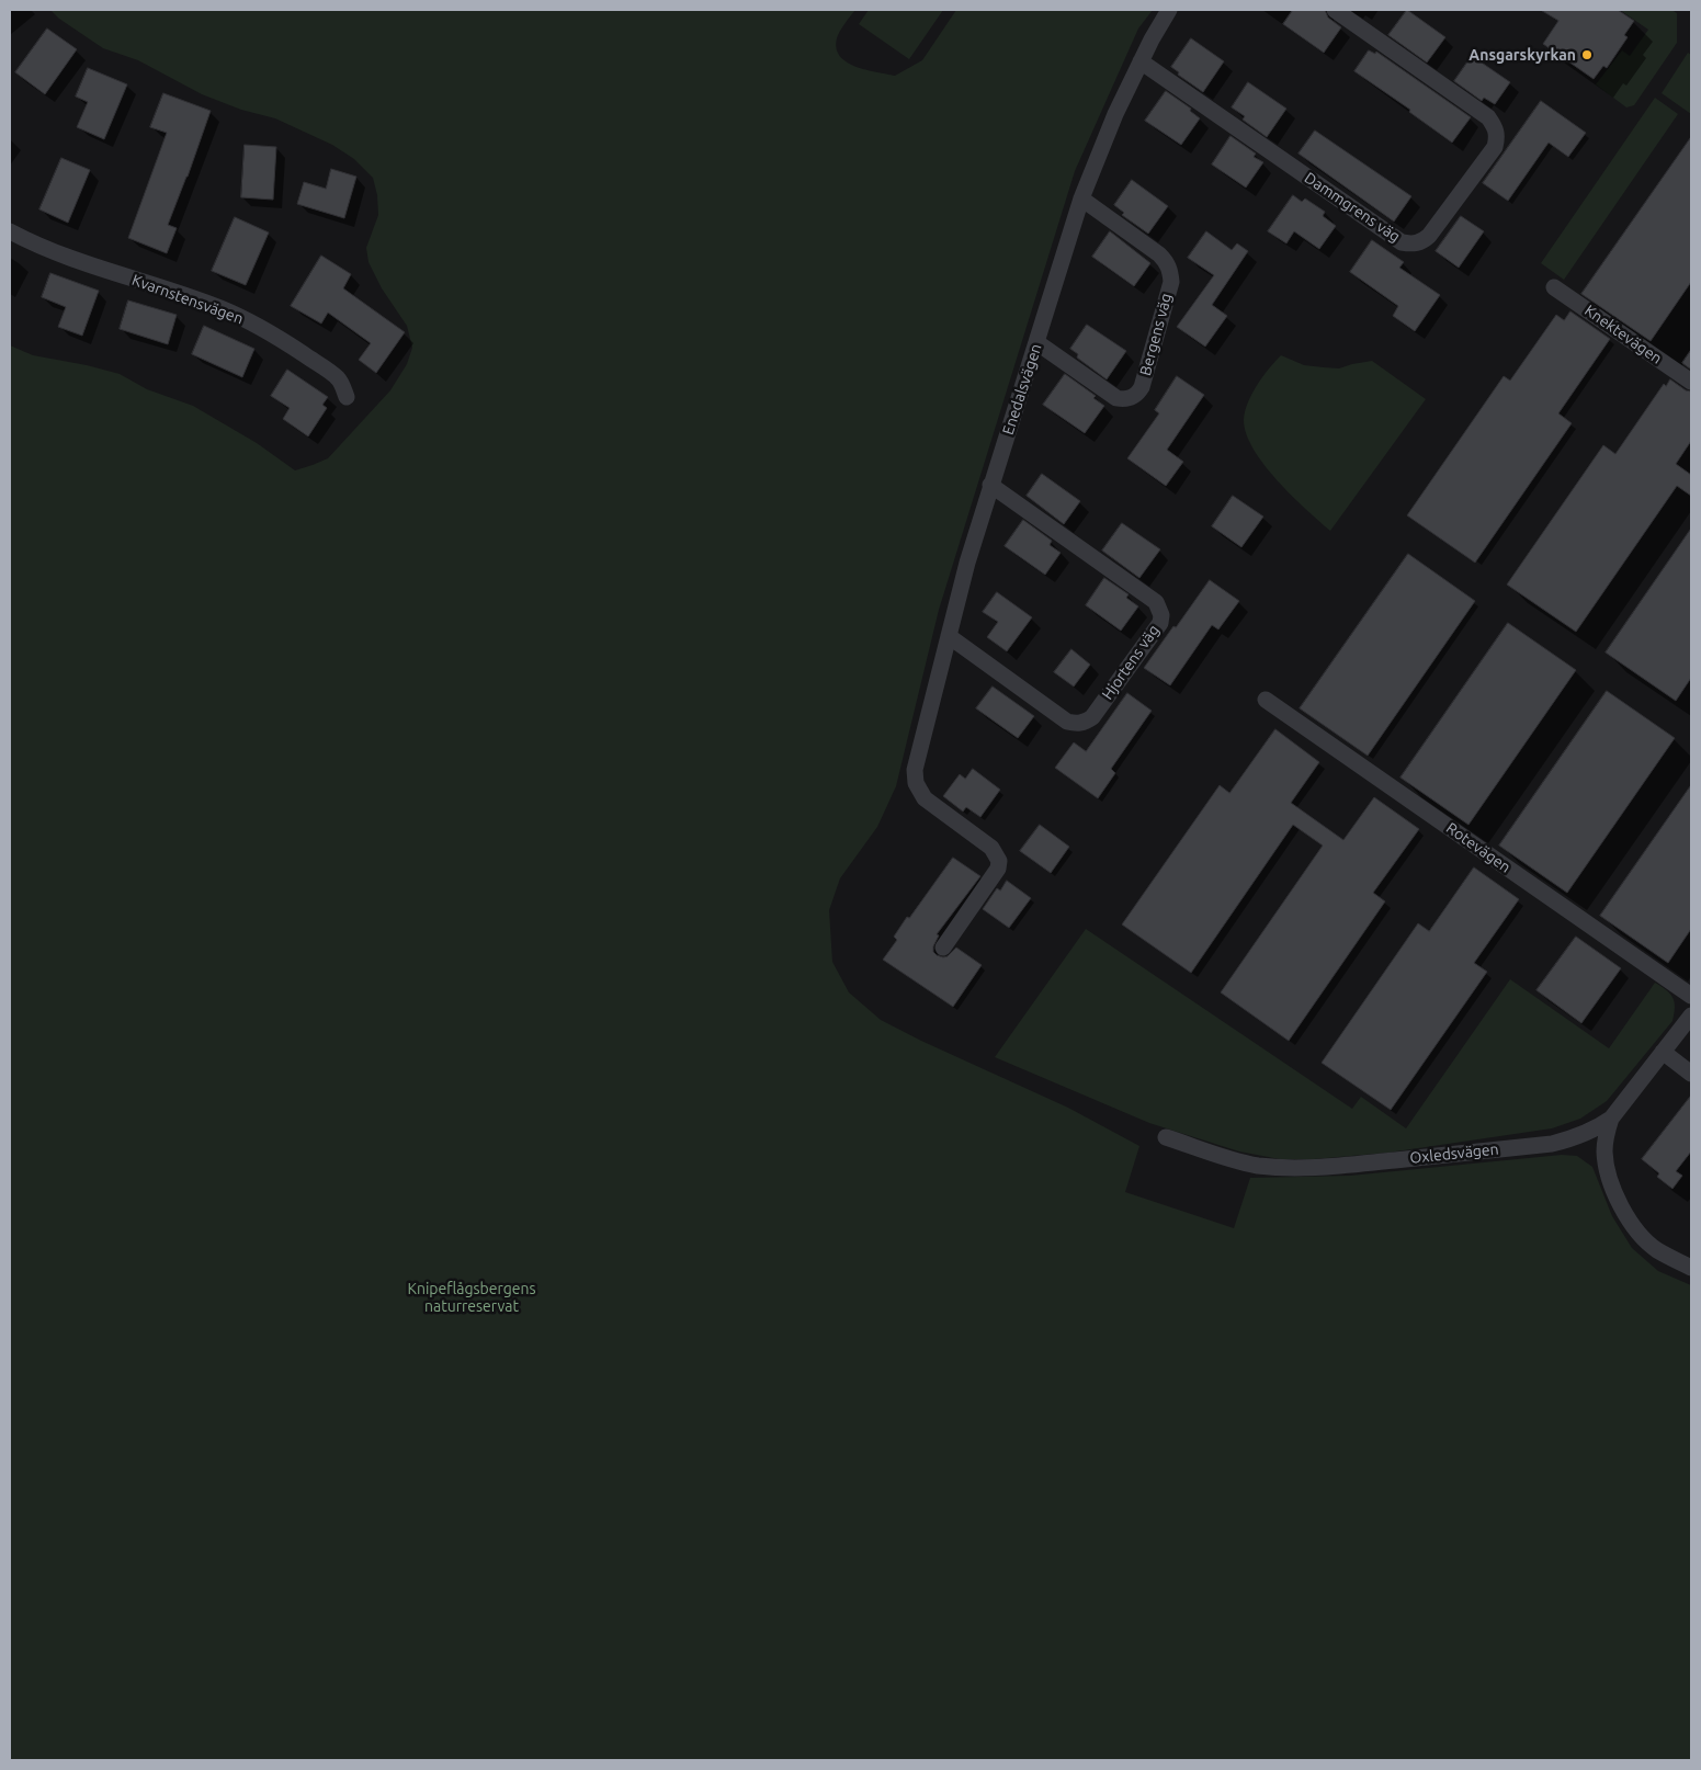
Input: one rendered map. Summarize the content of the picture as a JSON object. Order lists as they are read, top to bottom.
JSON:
{
  "streets": {
    "street": [
      "Dammgrens väg",
      "Kvarnstensvägen",
      "Bergens väg",
      "Knektevägen",
      "Enedalsvägen",
      "Hjortens väg",
      "Rotevägen",
      "Oxledsvägen"
    ]
  },
  "crossings": [
    ["Dammgrens väg", "Enedalsvägen"],
    ["Bergens väg", "Enedalsvägen"],
    ["Enedalsvägen", "Hjortens väg"]
  ],
  "parks": ["Knipeflågsbergens naturreservat"],
  "places": ["Ansgarskyrkan"]
}
